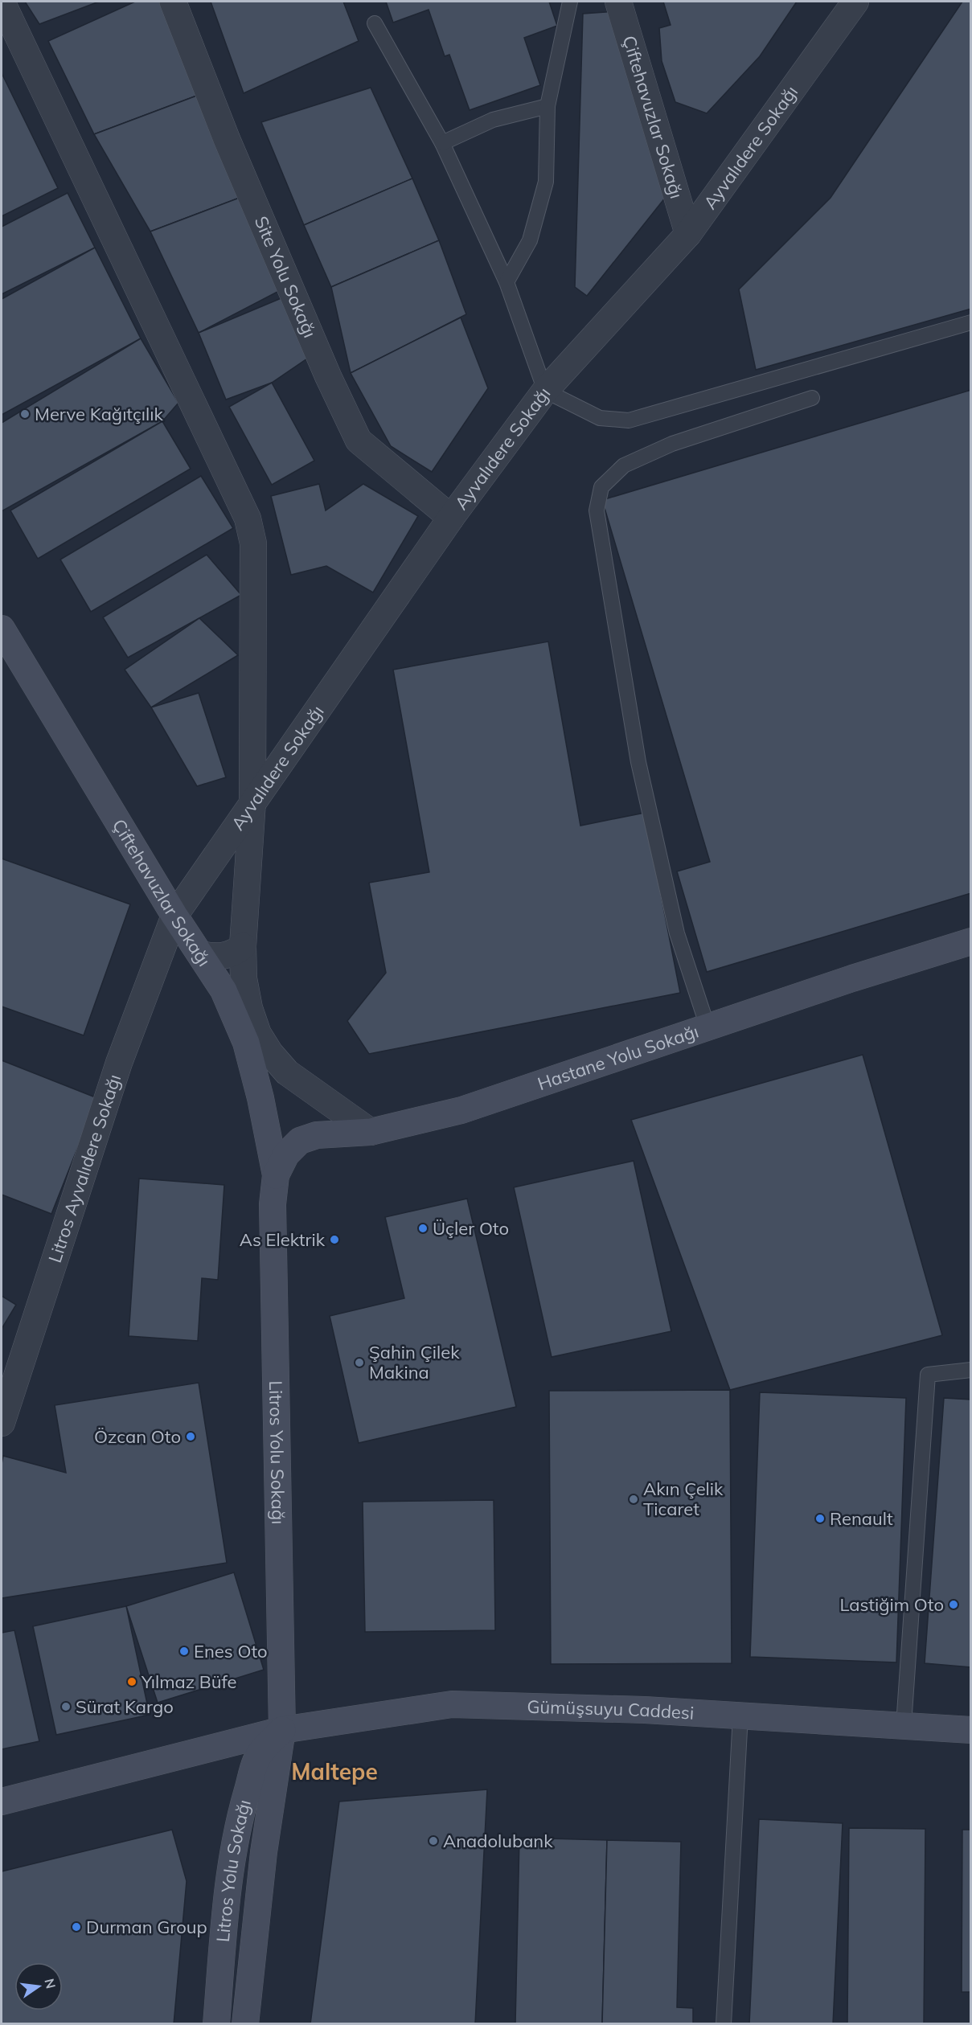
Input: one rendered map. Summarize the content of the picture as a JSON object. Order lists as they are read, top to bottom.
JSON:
{
  "streets": {
    "main road": [
      "Çiftehavuzlar Sokağı",
      "Hastane Yolu Sokağı",
      "Litros Yolu Sokağı",
      "Gümüşsuyu Caddesi"
    ],
    "street": ["Ayvalıdere Sokağı", "Site Yolu Sokağı", "Litros Ayvalıdere Sokağı"]
  },
  "crossings": [
    ["Çiftehavuzlar Sokağı", "Ayvalıdere Sokağı"],
    ["Çiftehavuzlar Sokağı", "Hastane Yolu Sokağı"],
    ["Çiftehavuzlar Sokağı", "Litros Ayvalıdere Sokağı"],
    ["Çiftehavuzlar Sokağı", "Litros Yolu Sokağı"],
    ["Ayvalıdere Sokağı", "Site Yolu Sokağı"],
    ["Ayvalıdere Sokağı", "Litros Ayvalıdere Sokağı"],
    ["Hastane Yolu Sokağı", "Litros Yolu Sokağı"],
    ["Litros Yolu Sokağı", "Gümüşsuyu Caddesi"]
  ],
  "districts": ["Maltepe"],
  "places": [
    "Merve Kağıtçılık",
    "Üçler Oto",
    "As Elektrik",
    "Şahin Çilek Makina",
    "Özcan Oto",
    "Akın Çelik Ticaret",
    "Renault",
    "Lastiğim Oto",
    "Enes Oto",
    "Yılmaz Büfe",
    "Sürat Kargo",
    "Anadolubank",
    "Durman Group"
  ],
  "north": "right"
}
